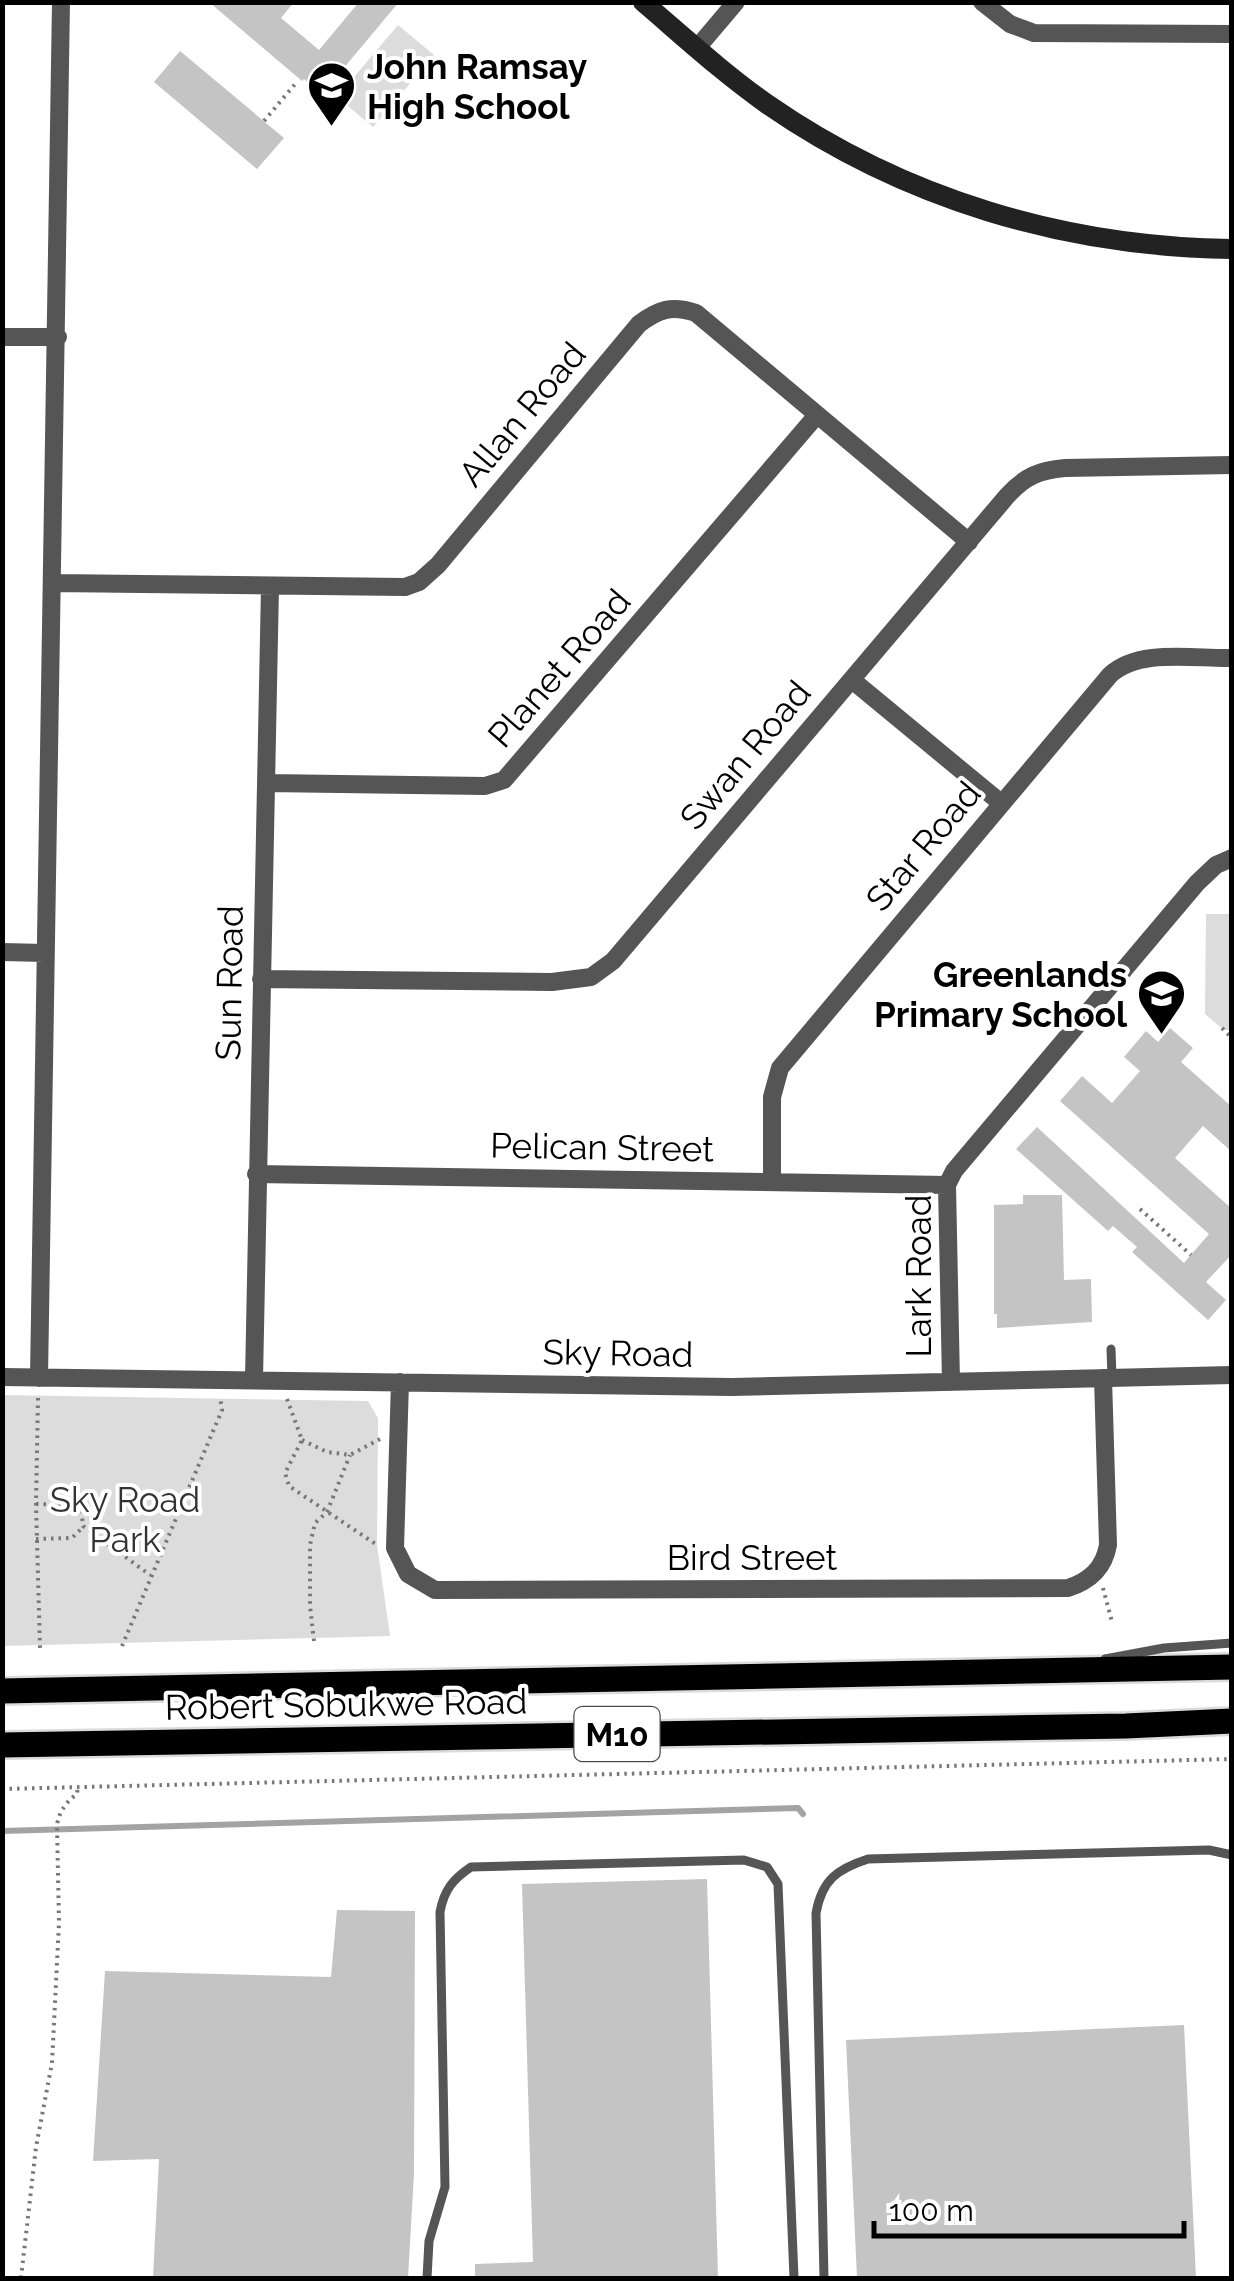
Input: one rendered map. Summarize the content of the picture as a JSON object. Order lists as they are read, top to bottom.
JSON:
{
  "streets": {
    "main road": ["Robert Sobukwe Road", "M10"],
    "street": [
      "Allan Road",
      "Planet Road",
      "Swan Road",
      "Star Road",
      "Sun Road",
      "Pelican Street",
      "Lark Road",
      "Sky Road",
      "Bird Street"
    ]
  },
  "crossings": [
    ["Allan Road", "Planet Road"],
    ["Allan Road", "Swan Road"],
    ["Allan Road", "Sun Road"],
    ["Planet Road", "Sun Road"],
    ["Swan Road", "Sun Road"],
    ["Star Road", "Pelican Street"],
    ["Sun Road", "Pelican Street"],
    ["Sun Road", "Sky Road"],
    ["Pelican Street", "Lark Road"],
    ["Lark Road", "Sky Road"]
  ],
  "parks": ["Sky Road Park"],
  "places": {
    "school or university": ["John Ramsay High School", "Greenlands Primary School"]
  },
  "scale_bar": "100 m"
}
